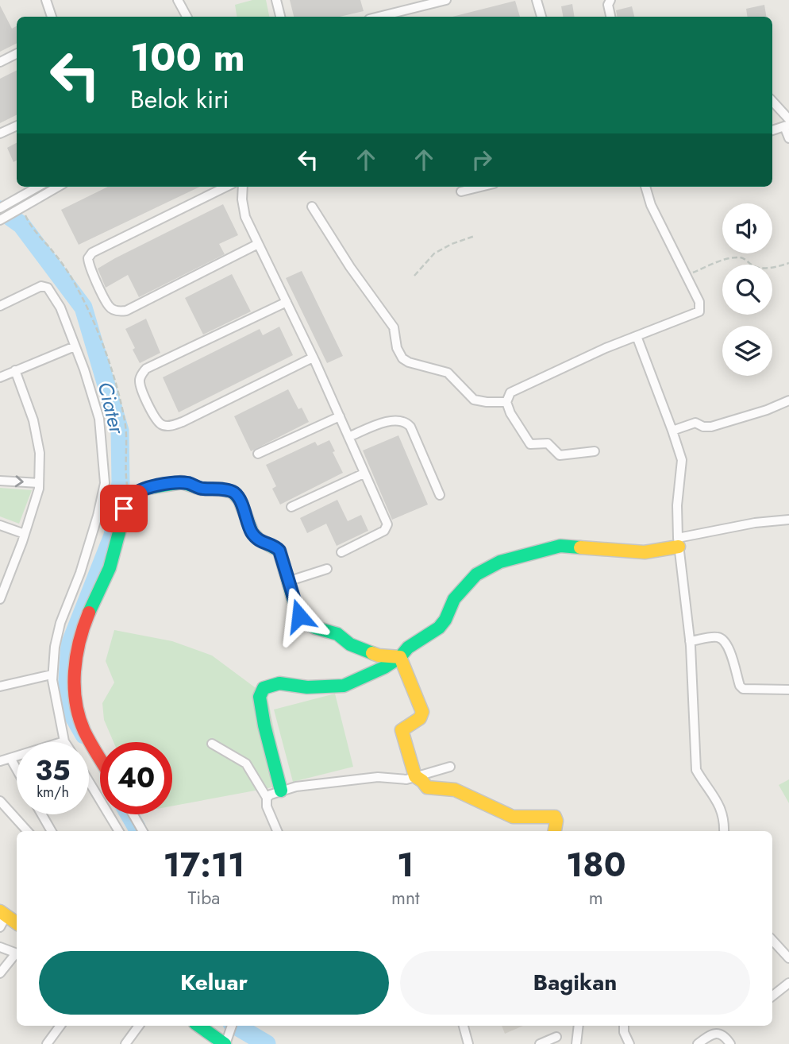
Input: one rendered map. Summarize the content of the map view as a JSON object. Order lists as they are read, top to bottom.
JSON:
{
  "water": ["Ciater"],
  "page": {
    "turn": ["100 m", "Belok kiri"],
    "speed": "35 km/h",
    "limit": "40",
    "eta": [
      "17:11",
      "Tiba",
      "1",
      "mnt",
      "180",
      "m"
    ],
    "buttons": ["Keluar", "Bagikan"]
  }
}
